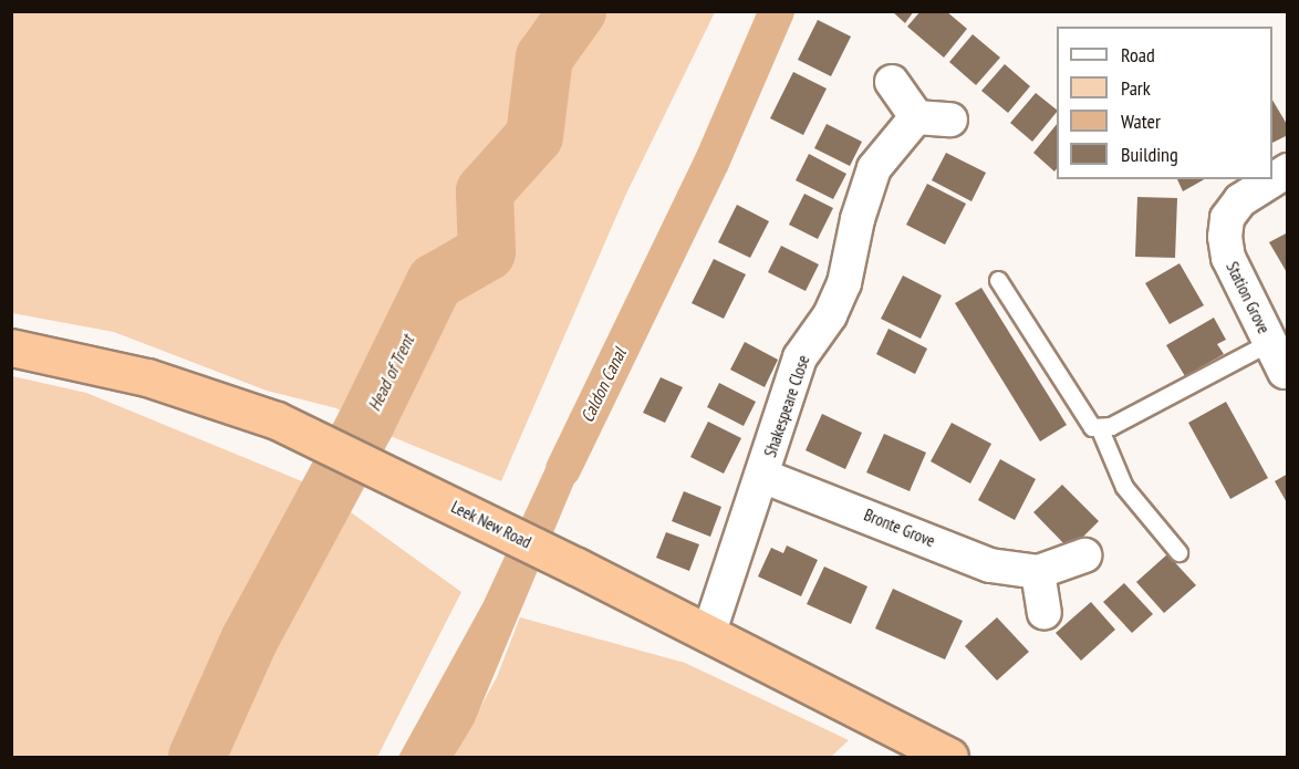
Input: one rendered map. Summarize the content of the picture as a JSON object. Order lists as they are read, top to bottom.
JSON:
{
  "streets": {
    "highway": ["Leek New Road"],
    "street": ["Station Grove", "Shakespeare Close", "Bronte Grove"]
  },
  "crossings": [
    ["Shakespeare Close", "Leek New Road"],
    ["Shakespeare Close", "Bronte Grove"]
  ],
  "water": ["Head of Trent", "Caldon Canal"],
  "legend": [
    "Road",
    "Park",
    "Water",
    "Building"
  ]
}
